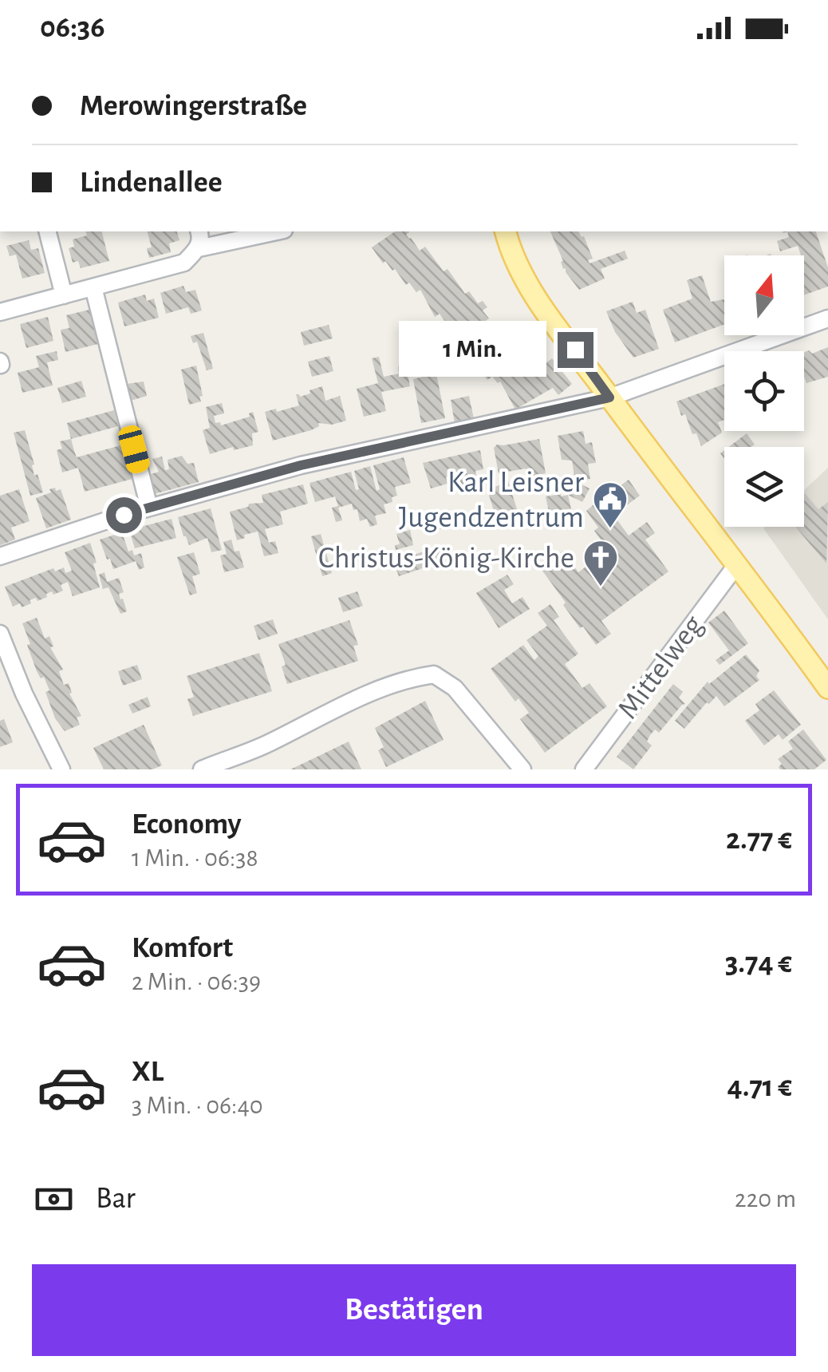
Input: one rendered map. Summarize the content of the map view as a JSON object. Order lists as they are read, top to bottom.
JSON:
{
  "streets": {
    "street": ["Mittelweg"]
  },
  "places": {
    "public building": ["Karl Leisner Jugendzentrum"],
    "church": ["Christus-König-Kirche"]
  },
  "north": "top",
  "page": {
    "status": "06:36",
    "banner": ["Merowingerstraße", "Lindenallee"],
    "bubble": "1 Min.",
    "list": [
      {
        "name": "Economy",
        "note": "1 Min. · 06:38",
        "value": "2.77 €"
      },
      {
        "name": "Komfort",
        "note": "2 Min. · 06:39",
        "value": "3.74 €"
      },
      {
        "name": "XL",
        "note": "3 Min. · 06:40",
        "value": "4.71 €"
      }
    ],
    "pay": ["Bar", "220 m"],
    "buttons": "Bestätigen"
  }
}
